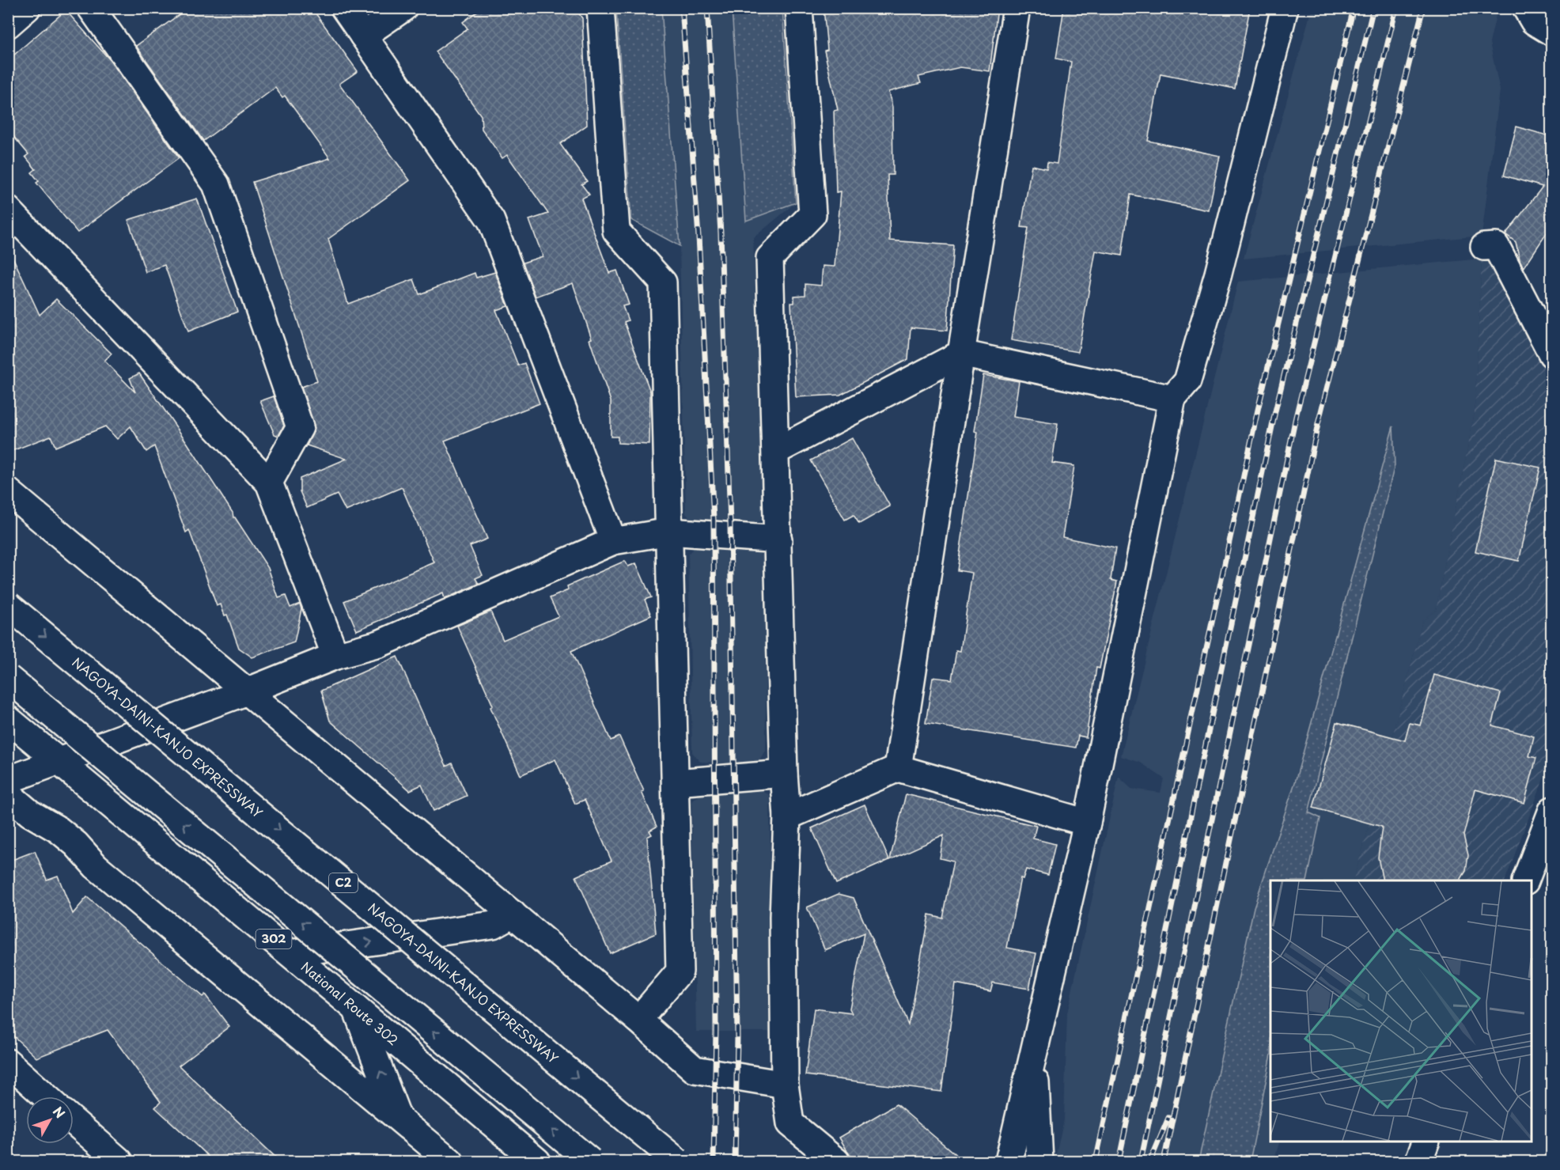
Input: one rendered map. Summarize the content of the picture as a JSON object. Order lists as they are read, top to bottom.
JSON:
{
  "streets": {
    "main road": [
      "NAGOYA-DAINI-KANJO EXPRESSWAY",
      "C2",
      "302",
      "National Route 302"
    ]
  },
  "north": "top right"
}
